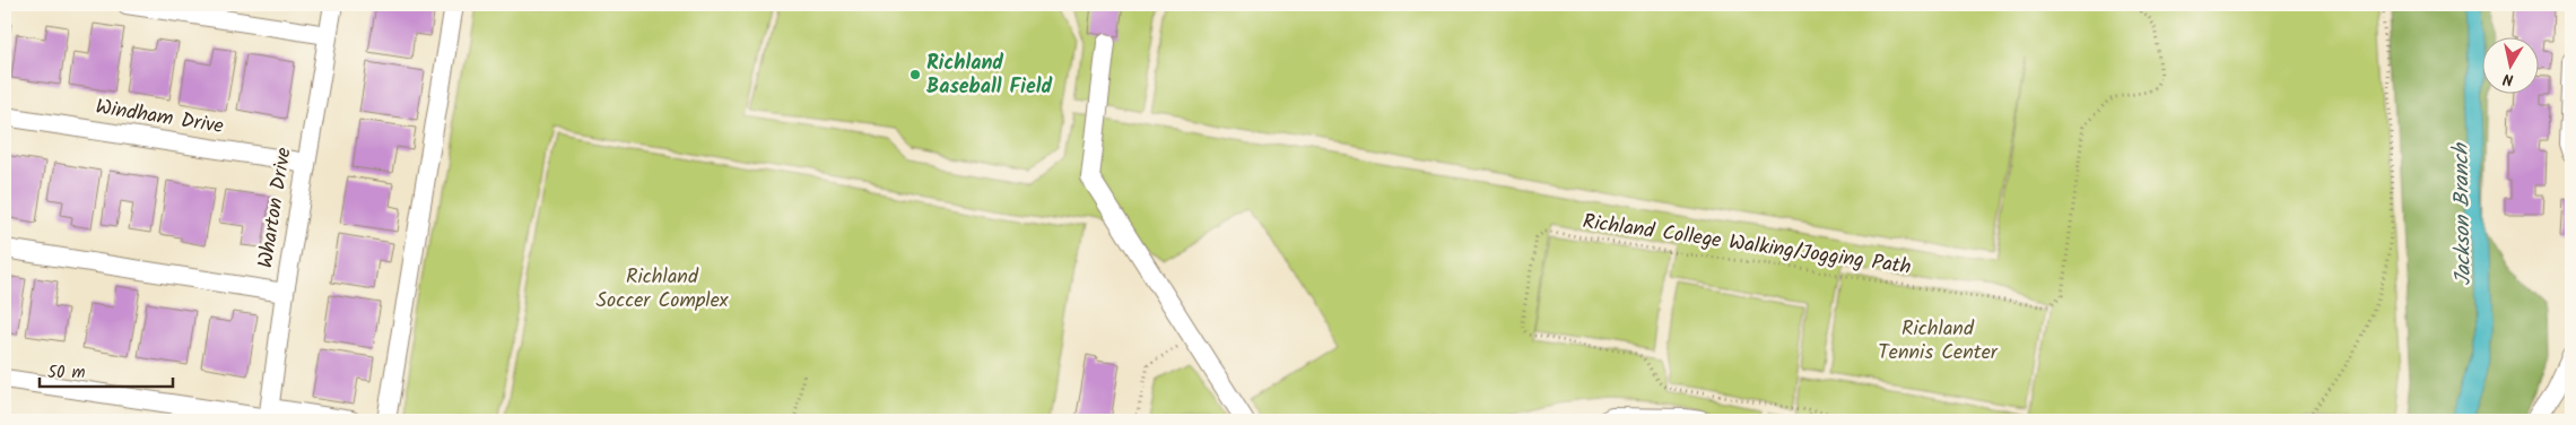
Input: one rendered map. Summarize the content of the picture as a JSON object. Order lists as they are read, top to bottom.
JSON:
{
  "streets": {
    "street": ["Windham Drive", "Wharton Drive"],
    "path": ["Richland College Walking/Jogging Path"]
  },
  "crossings": [
    ["Windham Drive", "Wharton Drive"]
  ],
  "water": ["Jackson Branch"],
  "parks": ["Richland Soccer Complex", "Richland Tennis Center"],
  "places": ["Richland Baseball Field"],
  "scale_bar": "50 m",
  "north": "bottom"
}
